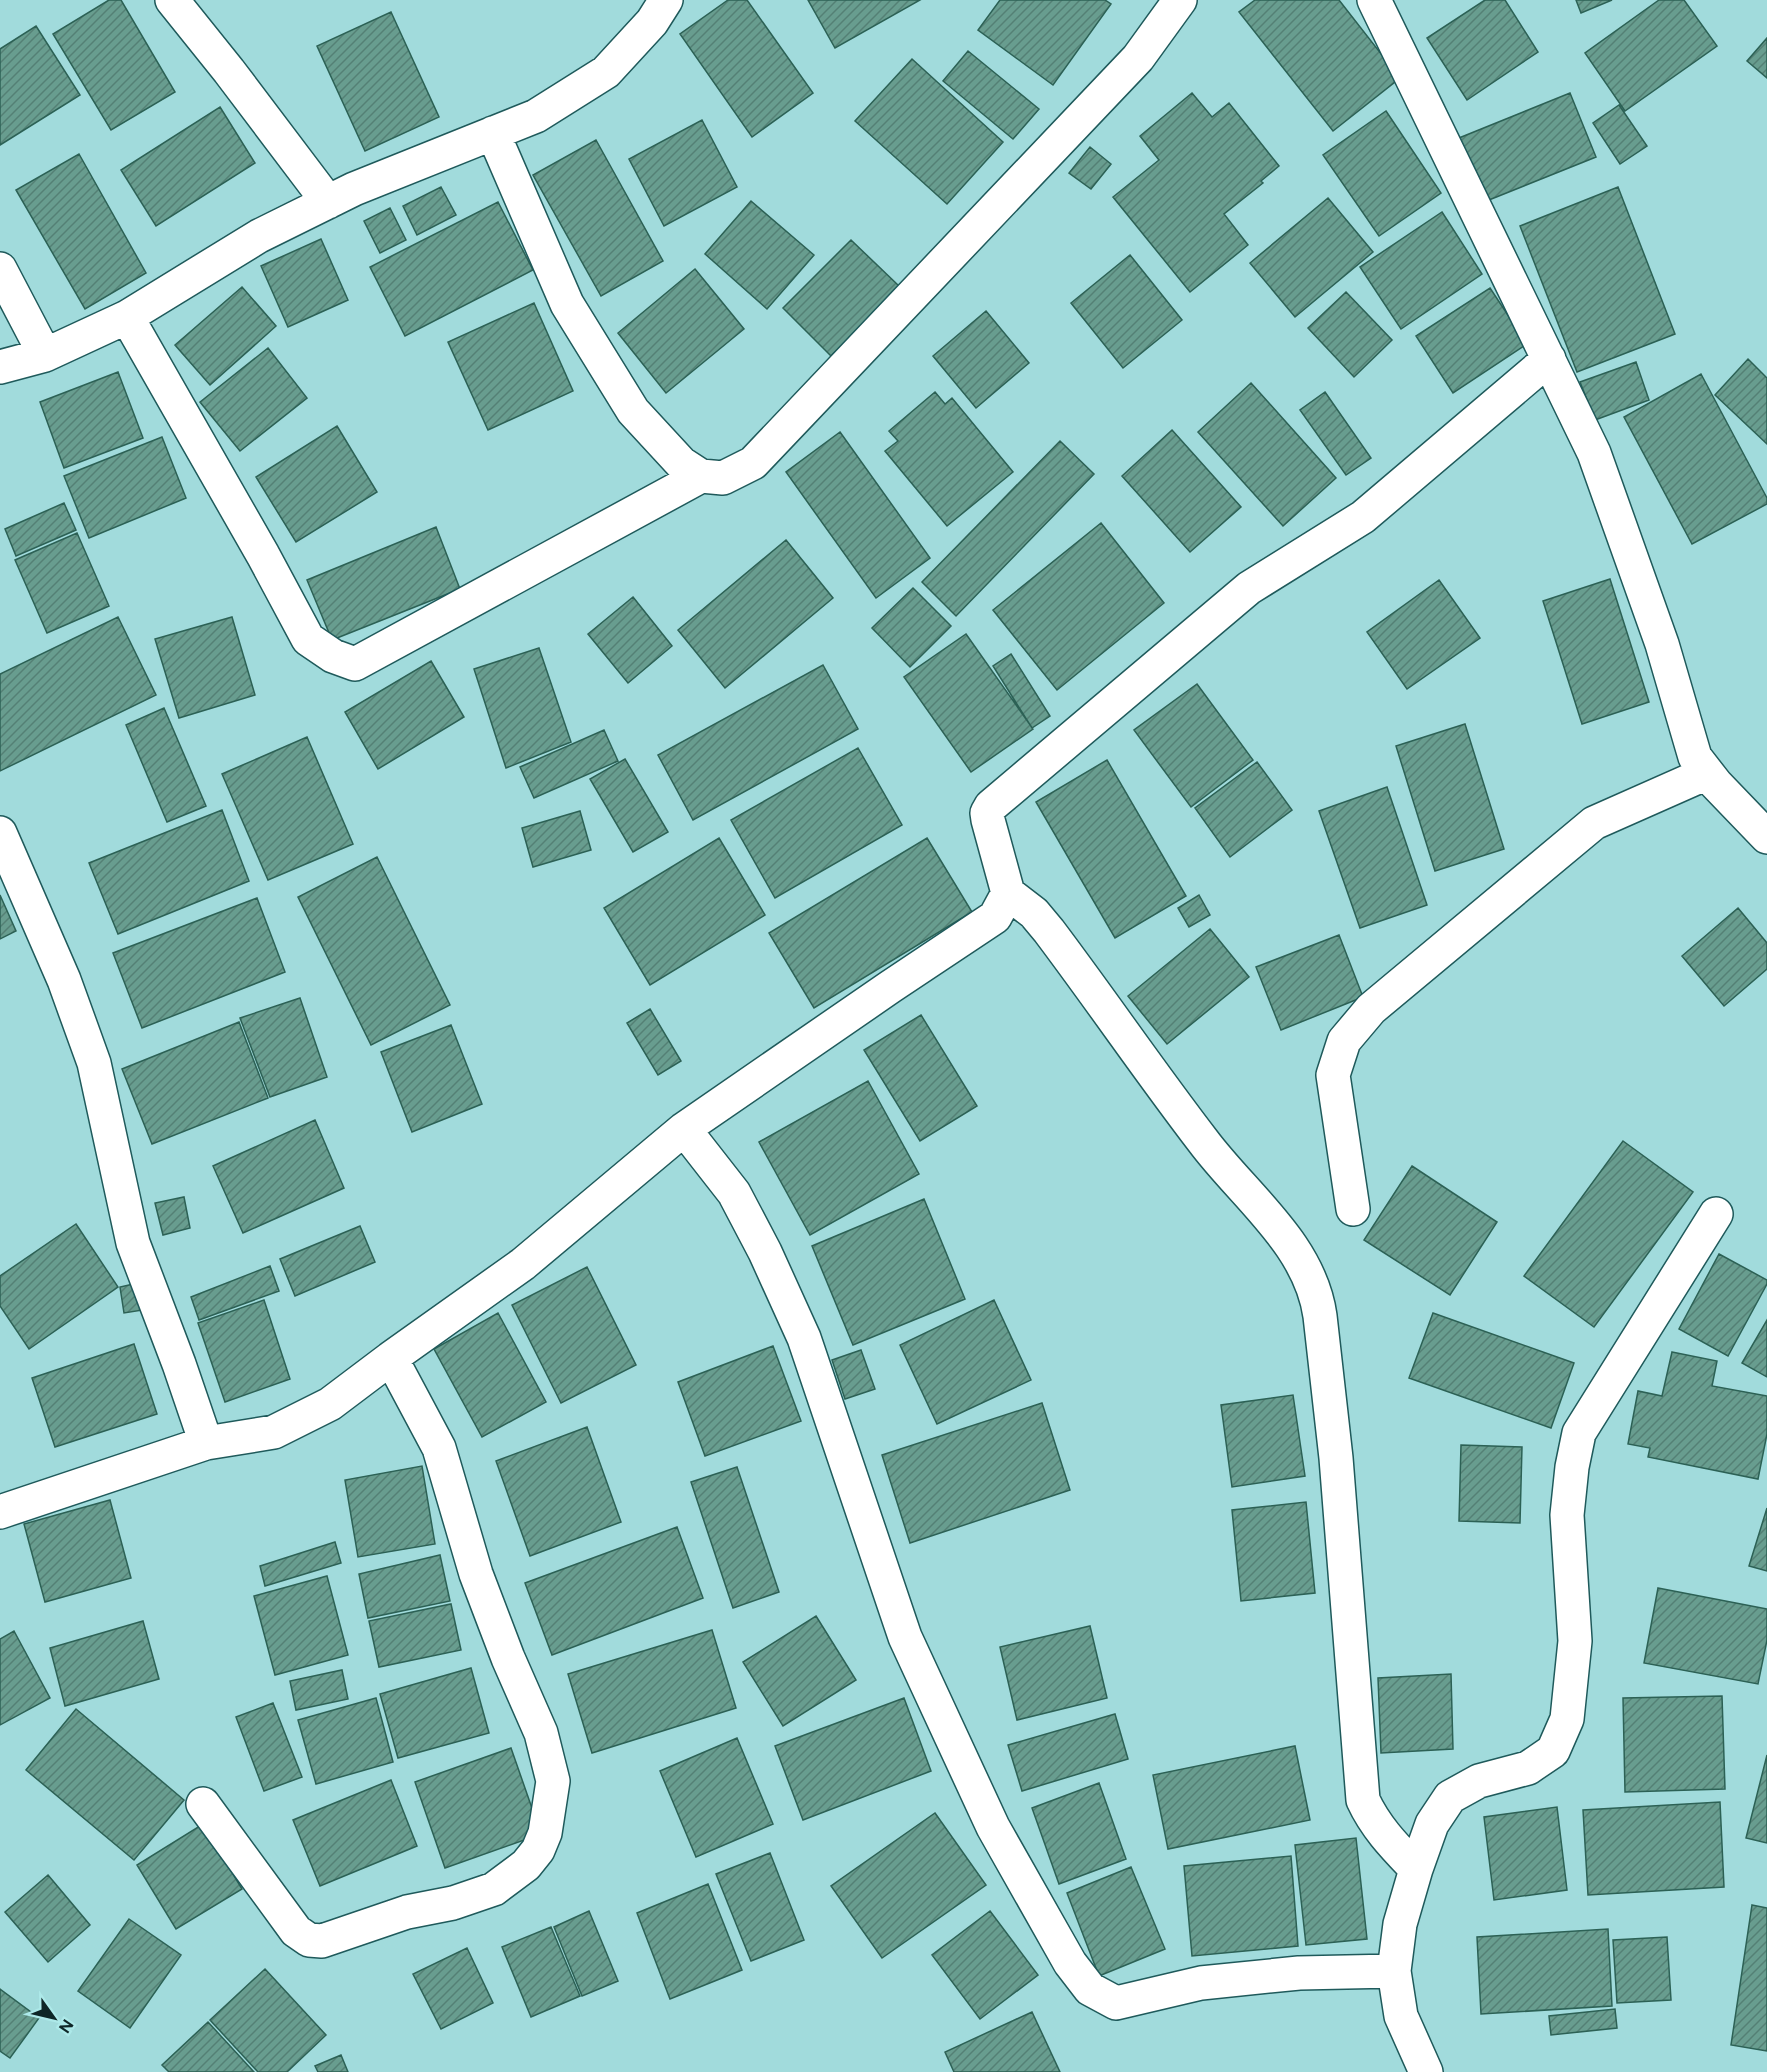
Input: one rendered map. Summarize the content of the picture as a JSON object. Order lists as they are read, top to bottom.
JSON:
{
  "north": "bottom right"
}
